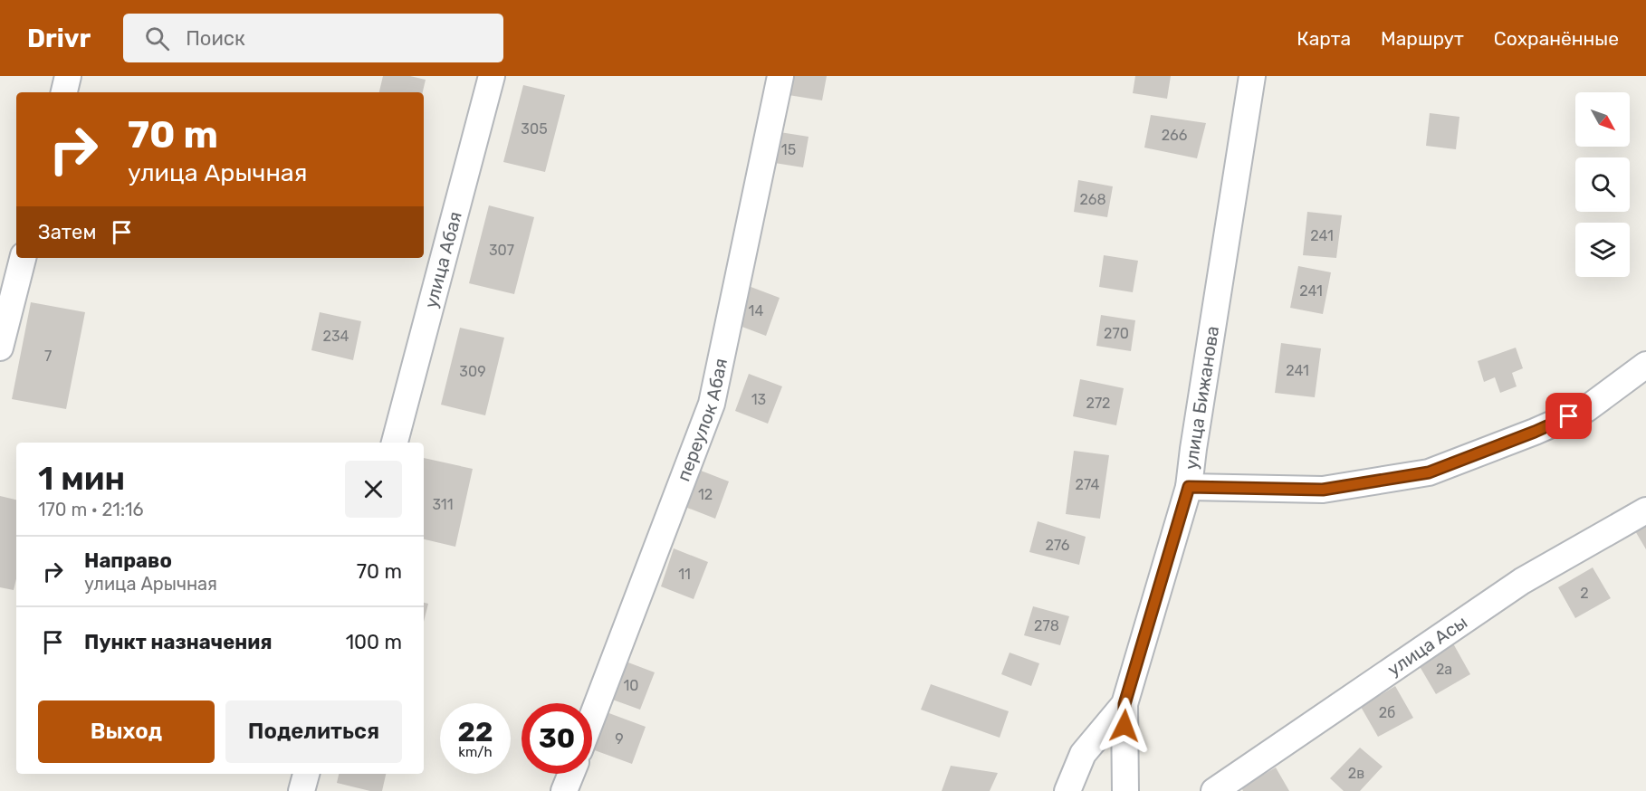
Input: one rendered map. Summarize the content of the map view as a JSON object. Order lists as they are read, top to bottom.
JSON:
{
  "streets": {
    "street": [
      "улица Абая",
      "улица Бижанова",
      "переулок Абая",
      "улица Асы"
    ]
  },
  "house_numbers": [
    "305",
    "266",
    "15",
    "268",
    "241",
    "307",
    "241",
    "14",
    "270",
    "234",
    "7",
    "241",
    "309",
    "13",
    "272",
    "274",
    "12",
    "311",
    "276",
    "11",
    "2",
    "278",
    "2а",
    "10",
    "2б",
    "9",
    "2в"
  ],
  "north": "bottom right",
  "page": {
    "header": "Drivr",
    "search": "Поиск",
    "nav": ["Карта", "Маршрут", "Сохранённые"],
    "turn": ["70 m", "улица Арычная"],
    "then": "Затем",
    "heading": ["1 мин", "170 m · 21:16"],
    "list": [
      {
        "name": "Направо",
        "note": "улица Арычная",
        "value": "70 m"
      },
      {
        "name": "Пункт назначения",
        "value": "100 m"
      }
    ],
    "buttons": ["Выход", "Поделиться"],
    "speed": "22 km/h",
    "limit": "30"
  }
}
